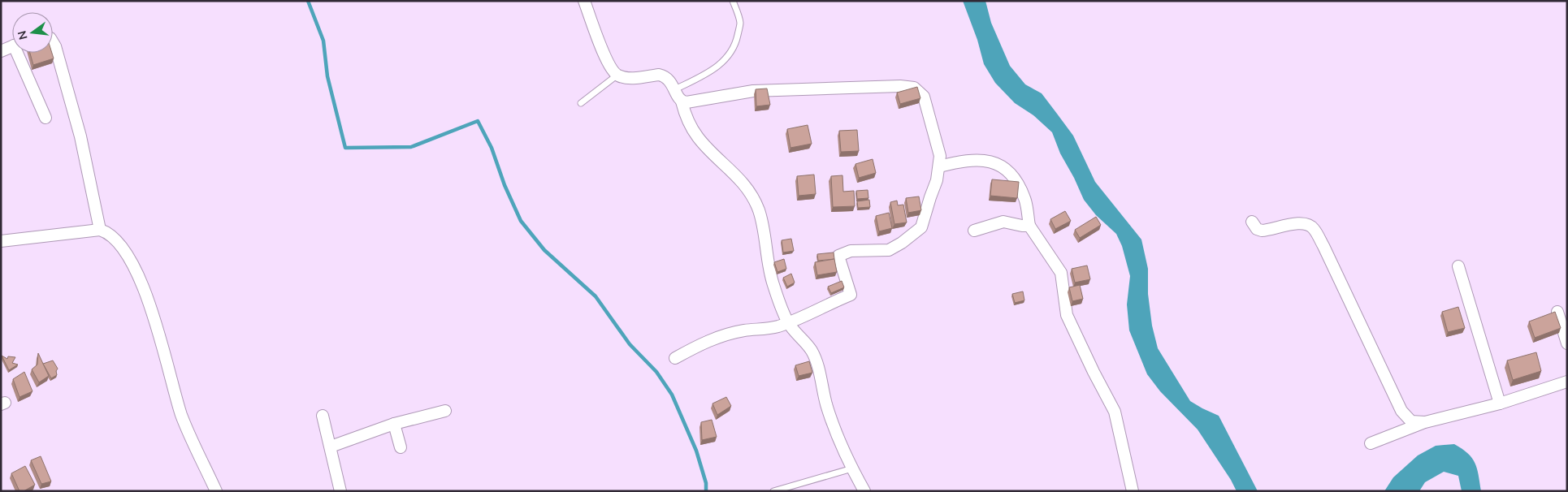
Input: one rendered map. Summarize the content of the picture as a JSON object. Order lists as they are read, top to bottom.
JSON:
{
  "north": "left"
}
